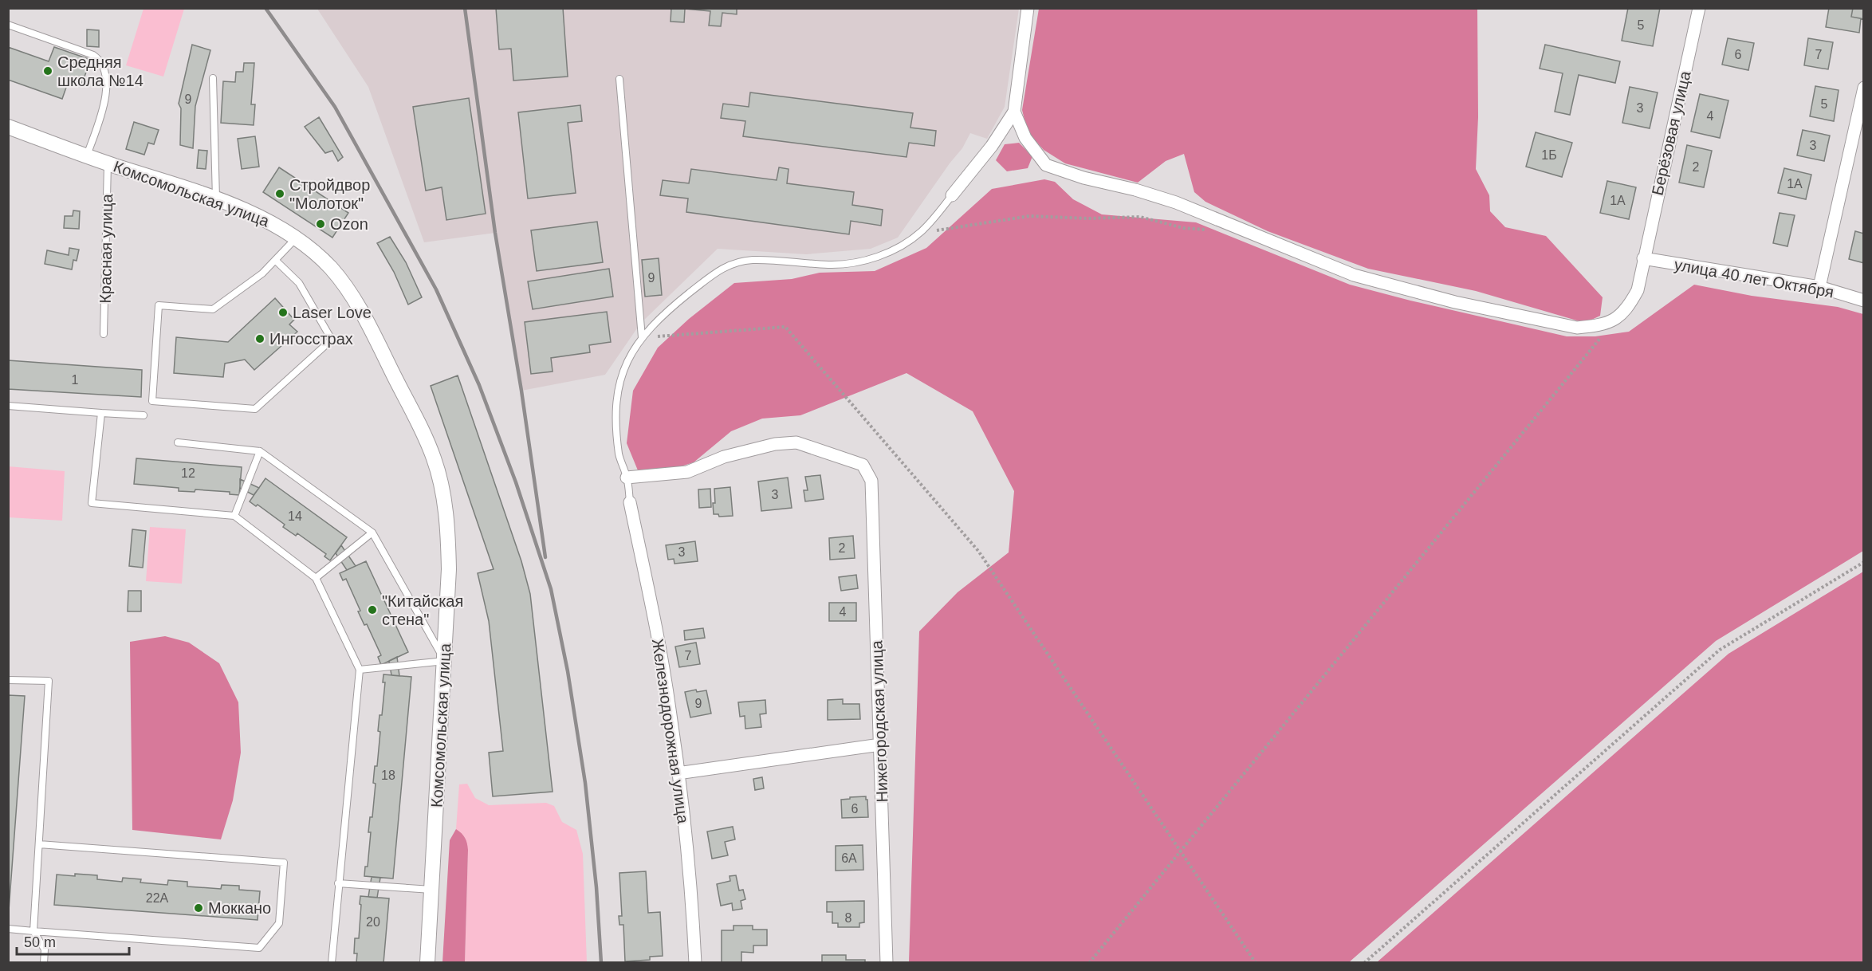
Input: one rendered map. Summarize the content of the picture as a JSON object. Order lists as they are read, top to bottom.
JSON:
{
  "streets": {
    "street": [
      "Берёзовая улица",
      "Комсомольская улица",
      "улица 40 лет Октября",
      "Нижегородская улица",
      "Железнодорожная улица"
    ],
    "lane": ["Красная улица"]
  },
  "crossings": [
    ["Берёзовая улица", "улица 40 лет Октября"],
    ["Комсомольская улица", "Красная улица"]
  ],
  "places": [
    "Средняя школа №14",
    "Стройдвор \"Молоток\"",
    "Ozon",
    "Laser Love",
    "Ингосстрах",
    "\"Китайская стена\"",
    "Моккано"
  ],
  "house_numbers": [
    "5",
    "6",
    "7",
    "9",
    "5",
    "3",
    "4",
    "3",
    "1Б",
    "2",
    "1А",
    "1А",
    "9",
    "1",
    "12",
    "3",
    "14",
    "2",
    "3",
    "4",
    "7",
    "9",
    "18",
    "6",
    "6А",
    "22А",
    "8",
    "20"
  ],
  "scale_bar": "50 m"
}
